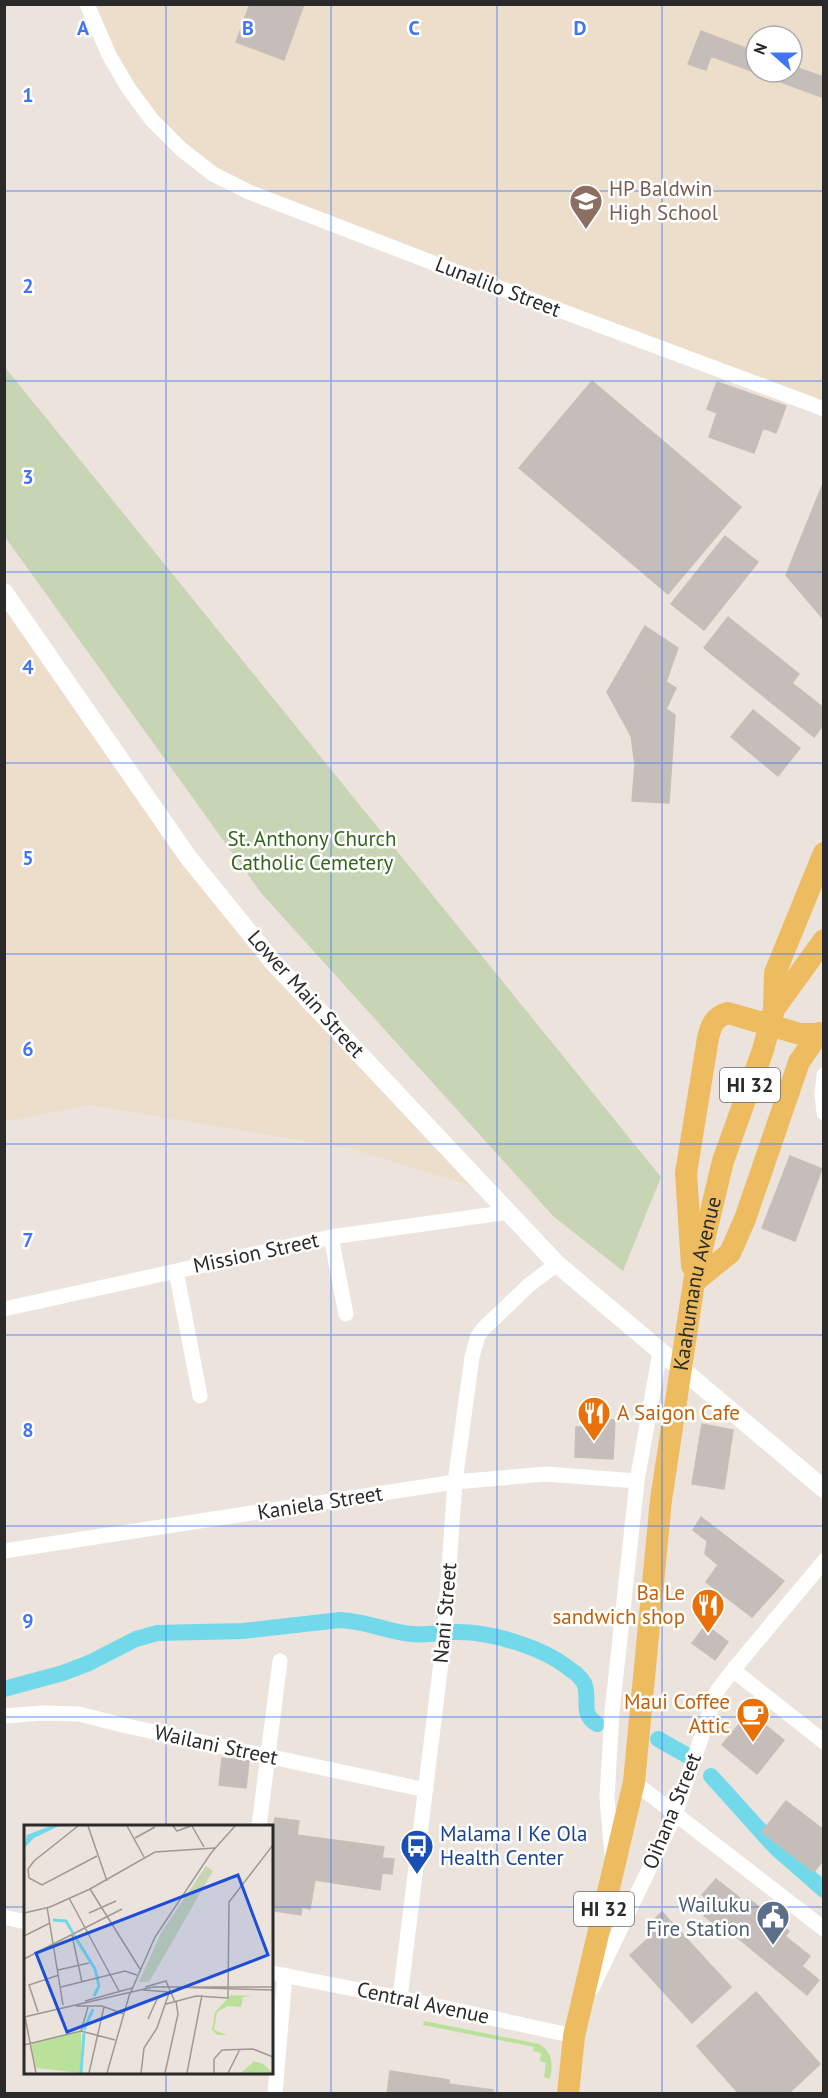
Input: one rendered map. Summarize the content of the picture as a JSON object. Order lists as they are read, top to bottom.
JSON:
{
  "streets": {
    "main road": ["HI 32", "Kaahumanu Avenue"],
    "street": [
      "Lunalilo Street",
      "Lower Main Street",
      "Mission Street",
      "Kaniela Street",
      "Nani Street",
      "Wailani Street",
      "Oihana Street",
      "Central Avenue"
    ]
  },
  "crossings": [
    ["Lower Main Street", "Mission Street"],
    ["Lower Main Street", "Nani Street"],
    ["HI 32", "Kaahumanu Avenue"],
    ["HI 32", "Oihana Street"],
    ["HI 32", "Central Avenue"],
    ["Kaniela Street", "Nani Street"],
    ["Nani Street", "Wailani Street"],
    ["Nani Street", "Central Avenue"],
    ["Oihana Street", "Central Avenue"]
  ],
  "parks": ["St. Anthony Church Catholic Cemetery"],
  "places": {
    "school or university": ["HP Baldwin High School"],
    "restaurant": ["A Saigon Cafe", "Ba Le sandwich shop"],
    "cafe": ["Maui Coffee Attic"],
    "bus stop": ["Malama I Ke Ola Health Center"],
    "public building": ["Wailuku Fire Station"]
  },
  "north": "left",
  "grid": {
    "columns": [
      "A",
      "B",
      "C",
      "D"
    ],
    "rows": [
      "1",
      "2",
      "3",
      "4",
      "5",
      "6",
      "7",
      "8",
      "9"
    ]
  }
}
